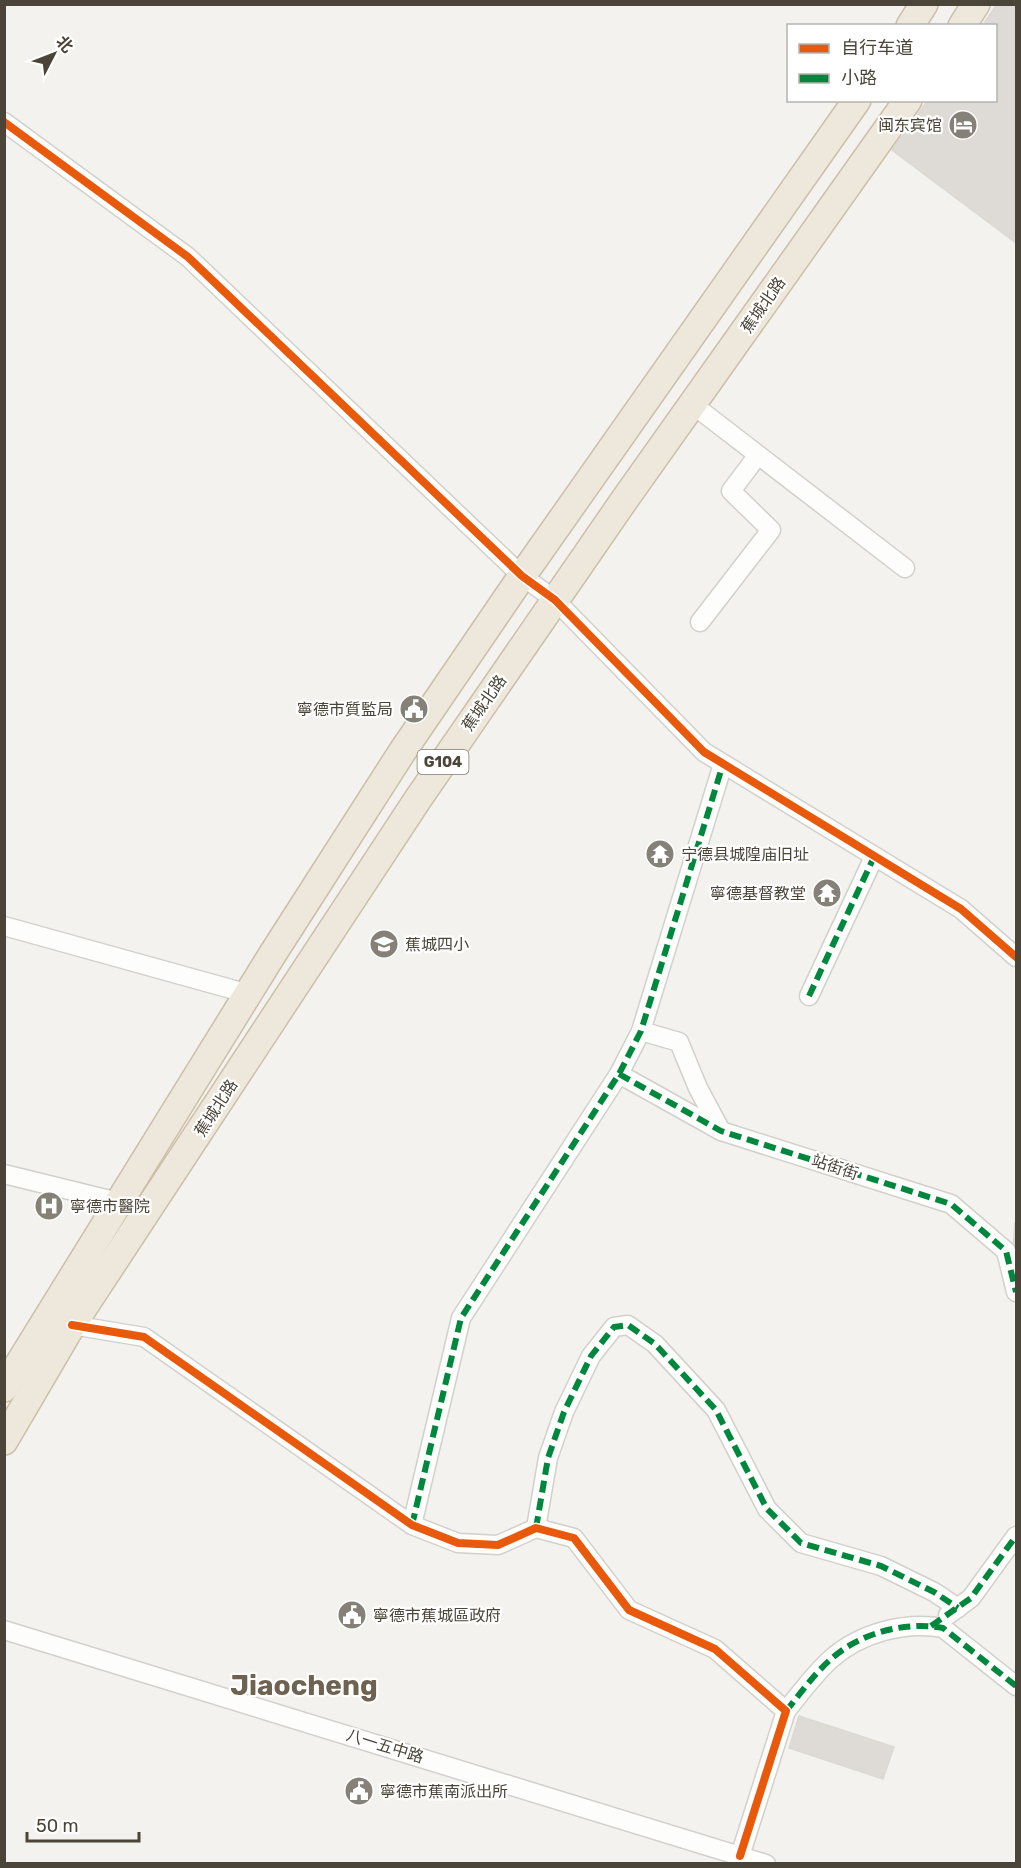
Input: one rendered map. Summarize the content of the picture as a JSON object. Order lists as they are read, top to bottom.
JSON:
{
  "streets": {
    "highway": ["蕉城北路", "G104"],
    "street": ["站街街", "八一五中路"]
  },
  "districts": ["Jiaocheng"],
  "places": {
    "hotel": ["闽东宾馆"],
    "public building": ["寧德市質監局", "寧德市蕉城區政府", "寧德市蕉南派出所"],
    "temple": ["宁德县城隍庙旧址", "寧德基督教堂"],
    "school or university": ["蕉城四小"],
    "hospital": ["寧德市醫院"]
  },
  "legend": ["自行车道", "小路"],
  "scale_bar": "50 m",
  "north": "top right"
}
